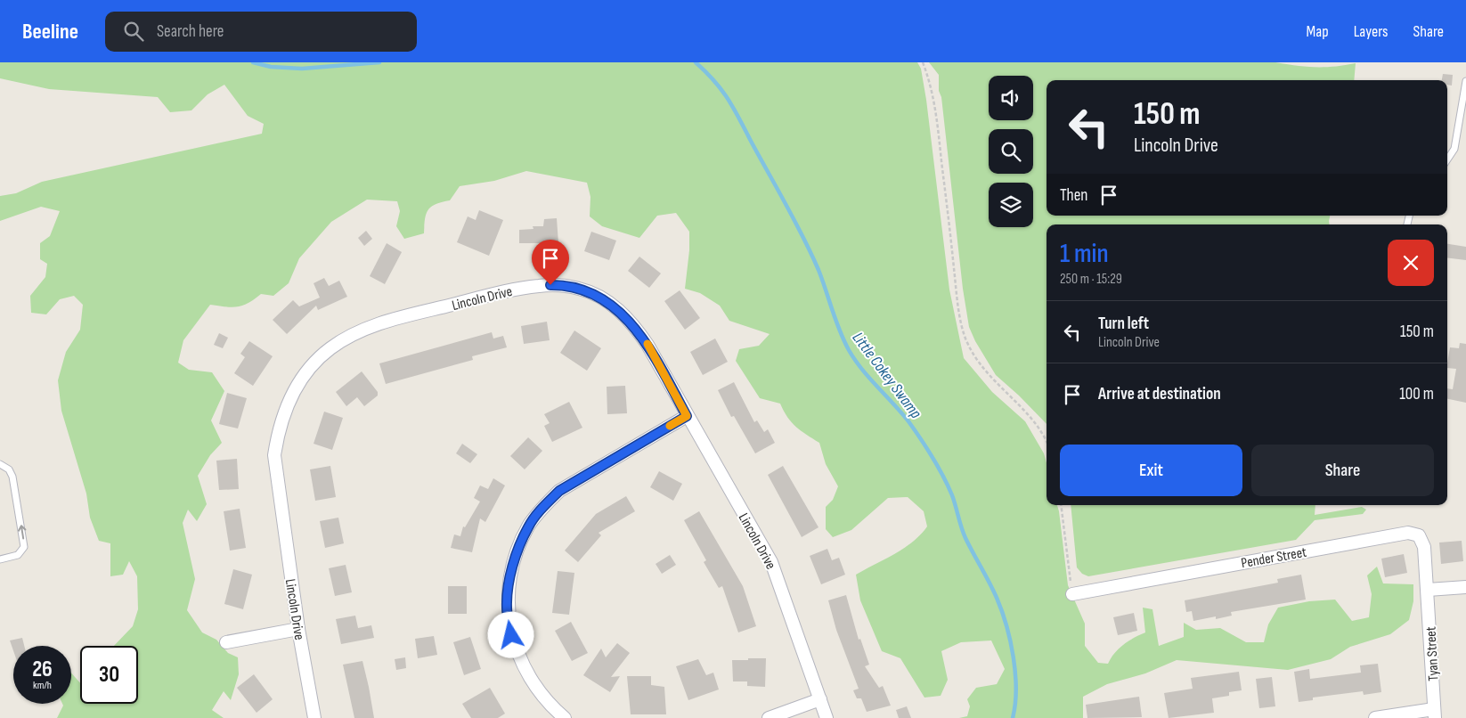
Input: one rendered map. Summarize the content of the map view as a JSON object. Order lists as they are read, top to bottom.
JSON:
{
  "streets": {
    "street": ["Lincoln Drive", "Pender Street", "Tyan Street"]
  },
  "crossings": [
    ["Pender Street", "Tyan Street"]
  ],
  "water": ["Little Cokey Swamp"],
  "page": {
    "header": "Beeline",
    "search": "Search here",
    "nav": ["Map", "Layers", "Share"],
    "turn": ["150 m", "Lincoln Drive"],
    "then": "Then",
    "heading": ["1 min", "250 m · 15:29"],
    "list": [
      {
        "name": "Turn left",
        "note": "Lincoln Drive",
        "value": "150 m"
      },
      {
        "name": "Arrive at destination",
        "value": "100 m"
      }
    ],
    "buttons": ["Exit", "Share"],
    "speed": "26 km/h",
    "limit": "30"
  }
}
